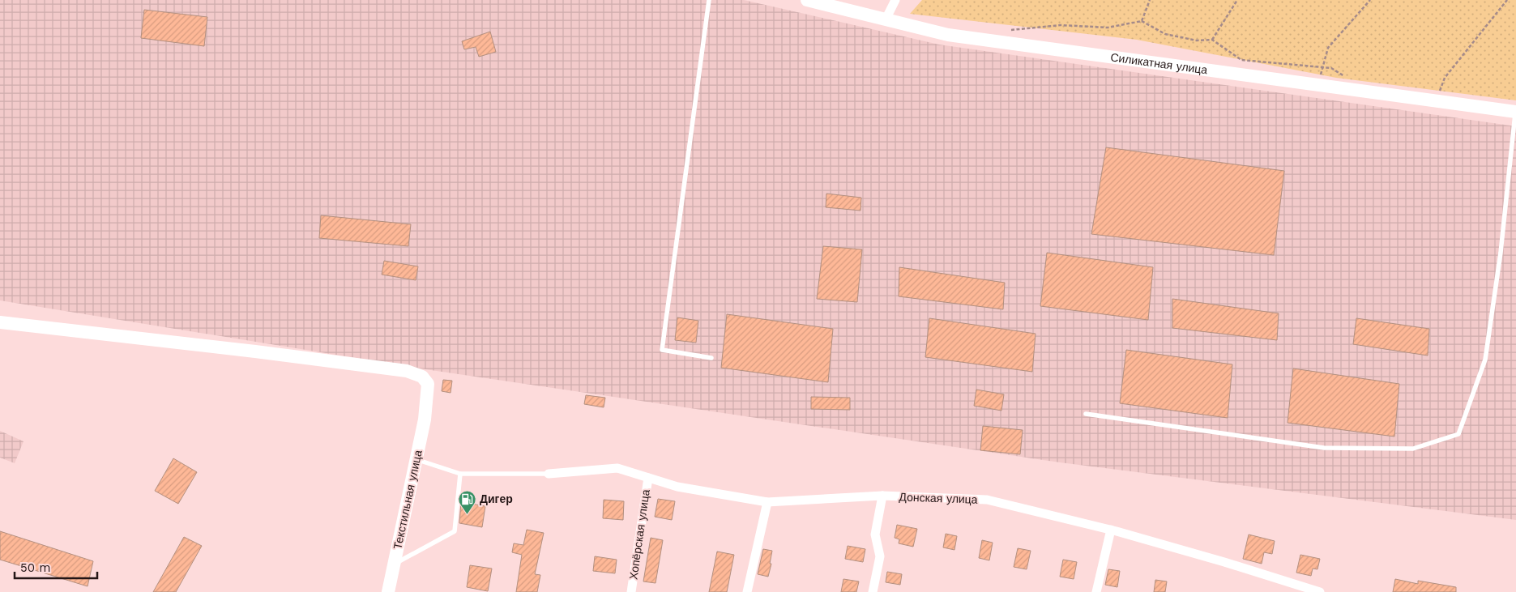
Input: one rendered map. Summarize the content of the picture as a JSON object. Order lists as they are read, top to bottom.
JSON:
{
  "streets": {
    "street": [
      "Силикатная улица",
      "Донская улица",
      "Текстильная улица",
      "Хопёрская улица"
    ]
  },
  "crossings": [
    ["Донская улица", "Хопёрская улица"]
  ],
  "places": {
    "fuel station": ["Дигер"]
  },
  "scale_bar": "50 m"
}
